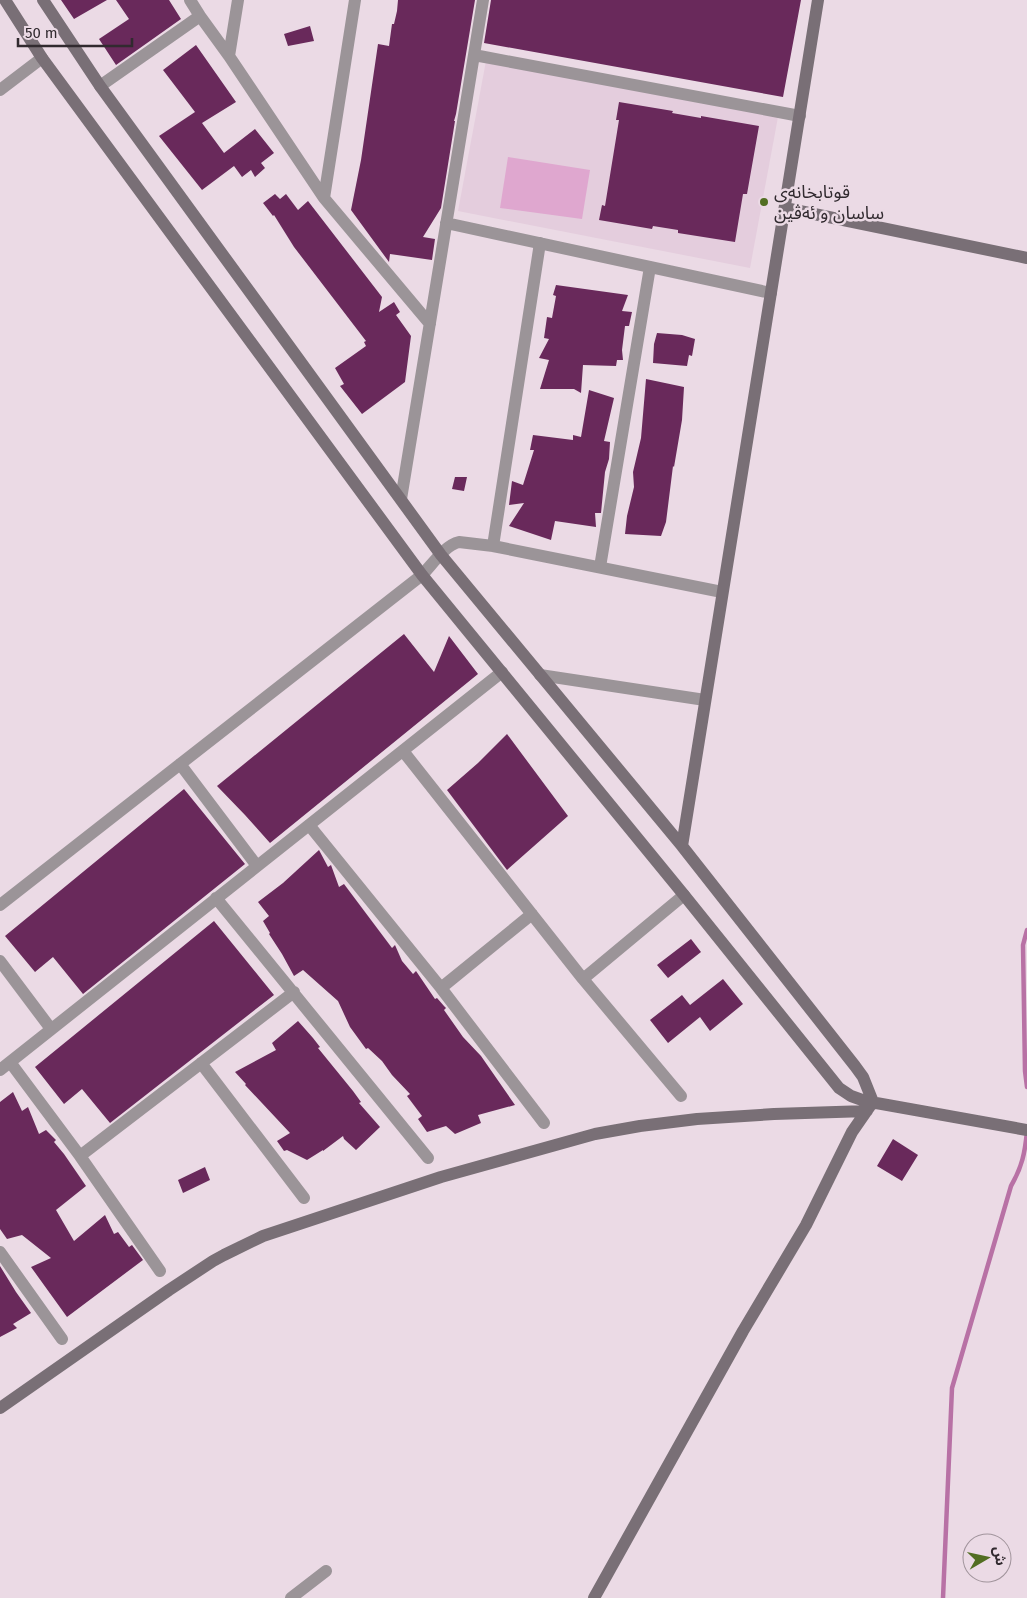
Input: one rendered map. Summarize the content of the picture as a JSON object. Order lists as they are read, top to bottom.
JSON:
{
  "places": ["قوتابخانەی ساسان و ئەڤین"],
  "scale_bar": "50 m",
  "north": "right"
}
